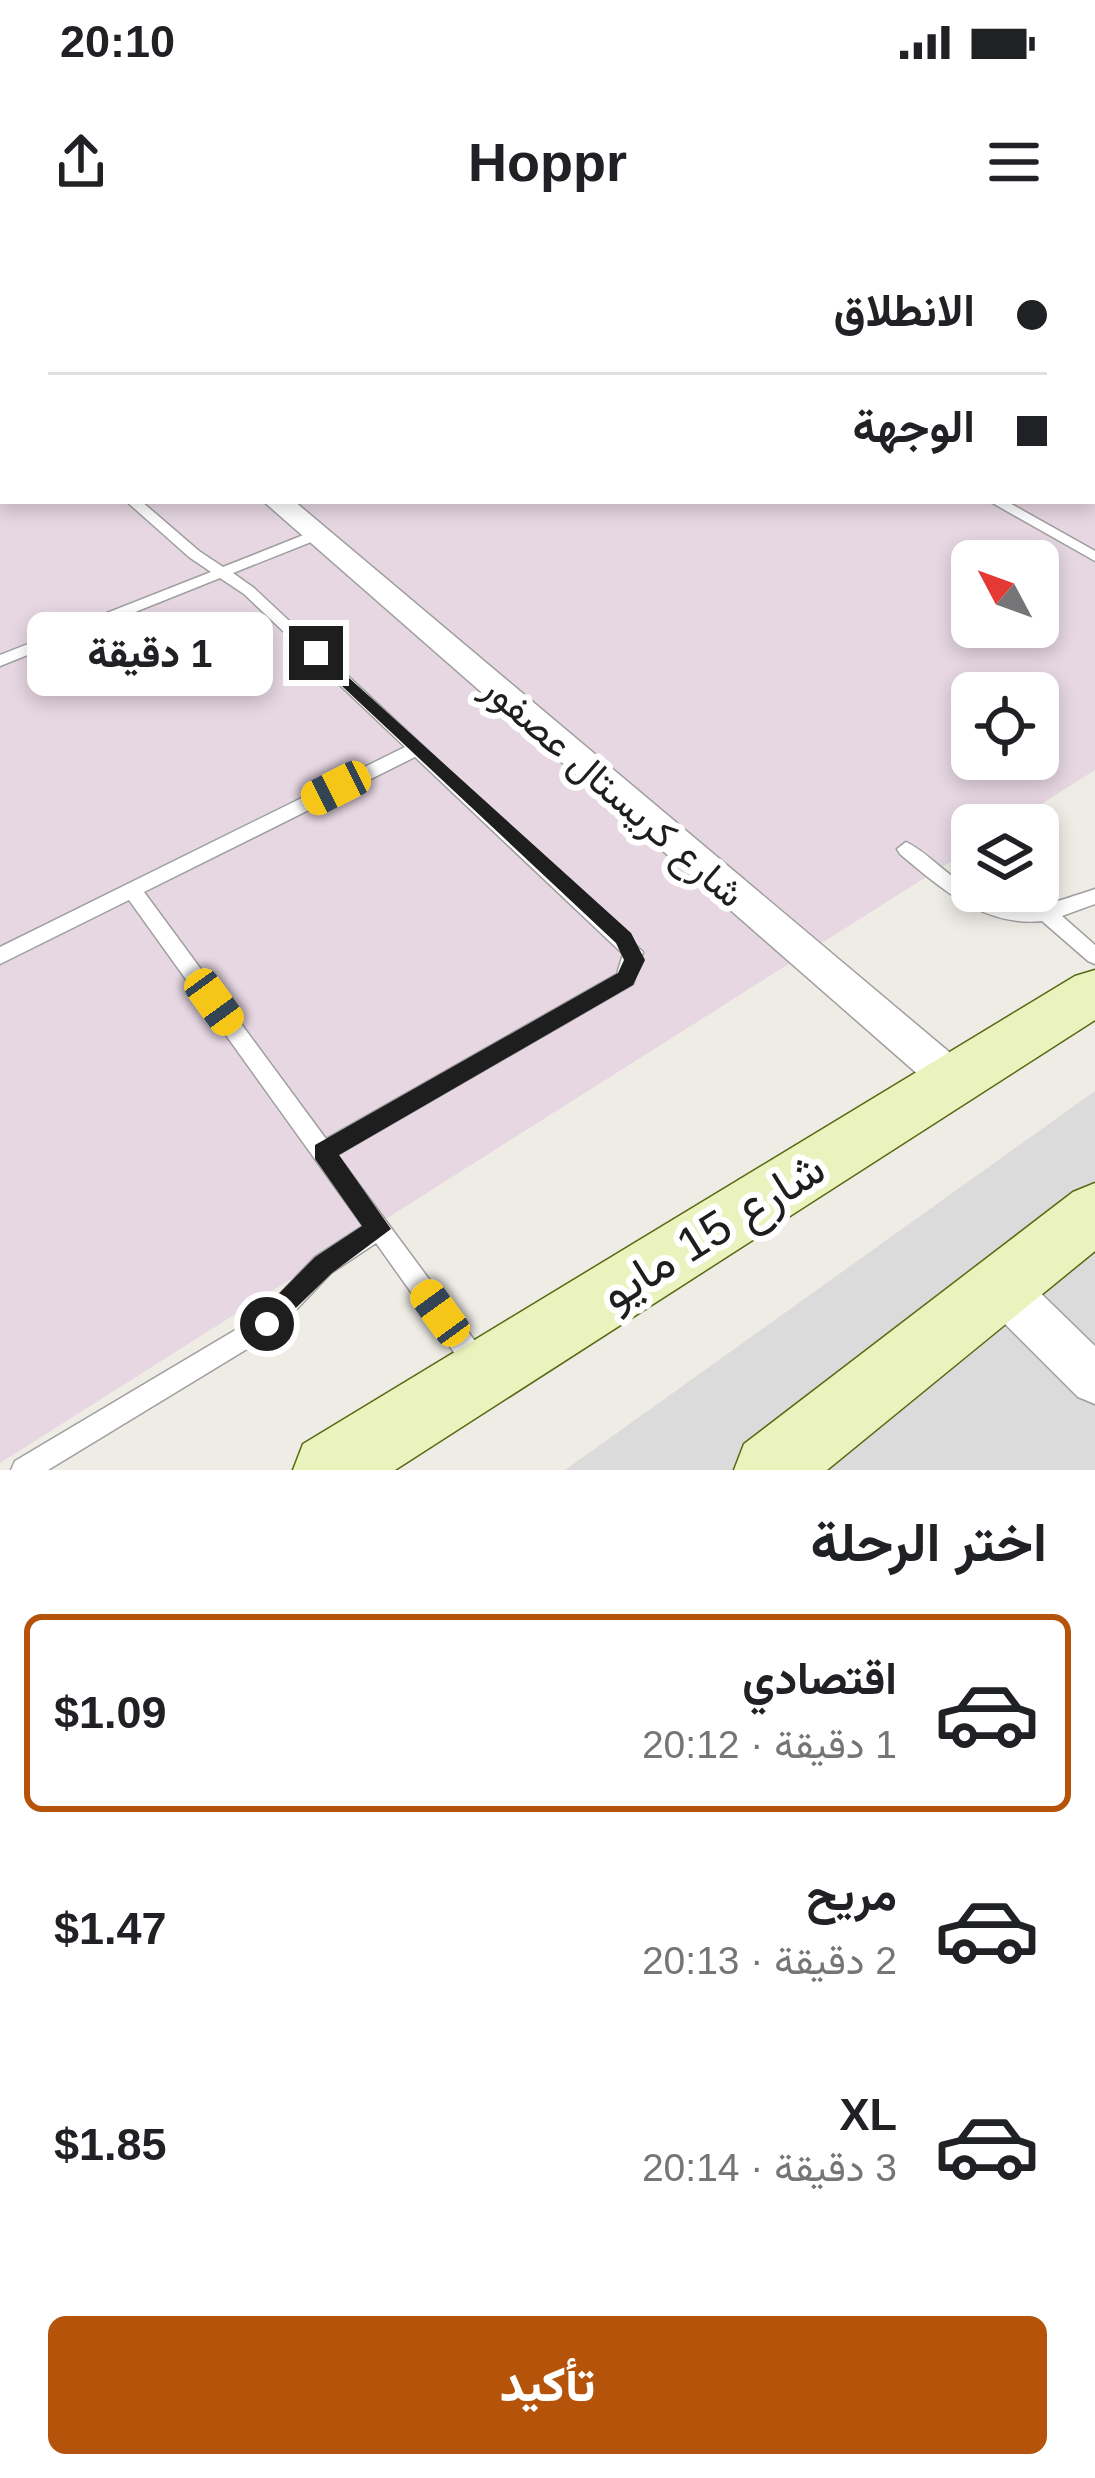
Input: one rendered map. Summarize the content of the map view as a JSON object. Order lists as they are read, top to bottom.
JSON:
{
  "streets": {
    "main road": ["شارع 15 مايو"],
    "street": ["شارع كريستال عصفور"]
  },
  "crossings": [
    ["شارع كريستال عصفور", "شارع 15 مايو"]
  ],
  "north": "top left",
  "page": {
    "status": "20:10",
    "header": "Hoppr",
    "banner": ["الانطلاق", "الوجهة"],
    "bubble": "1 دقيقة",
    "heading": "اختر الرحلة",
    "list": [
      {
        "name": "اقتصادي",
        "note": "1 دقيقة · 20:12",
        "value": "$1.09"
      },
      {
        "name": "مريح",
        "note": "2 دقيقة · 20:13",
        "value": "$1.47"
      },
      {
        "name": "XL",
        "note": "3 دقيقة · 20:14",
        "value": "$1.85"
      }
    ],
    "buttons": "تأكيد"
  }
}
